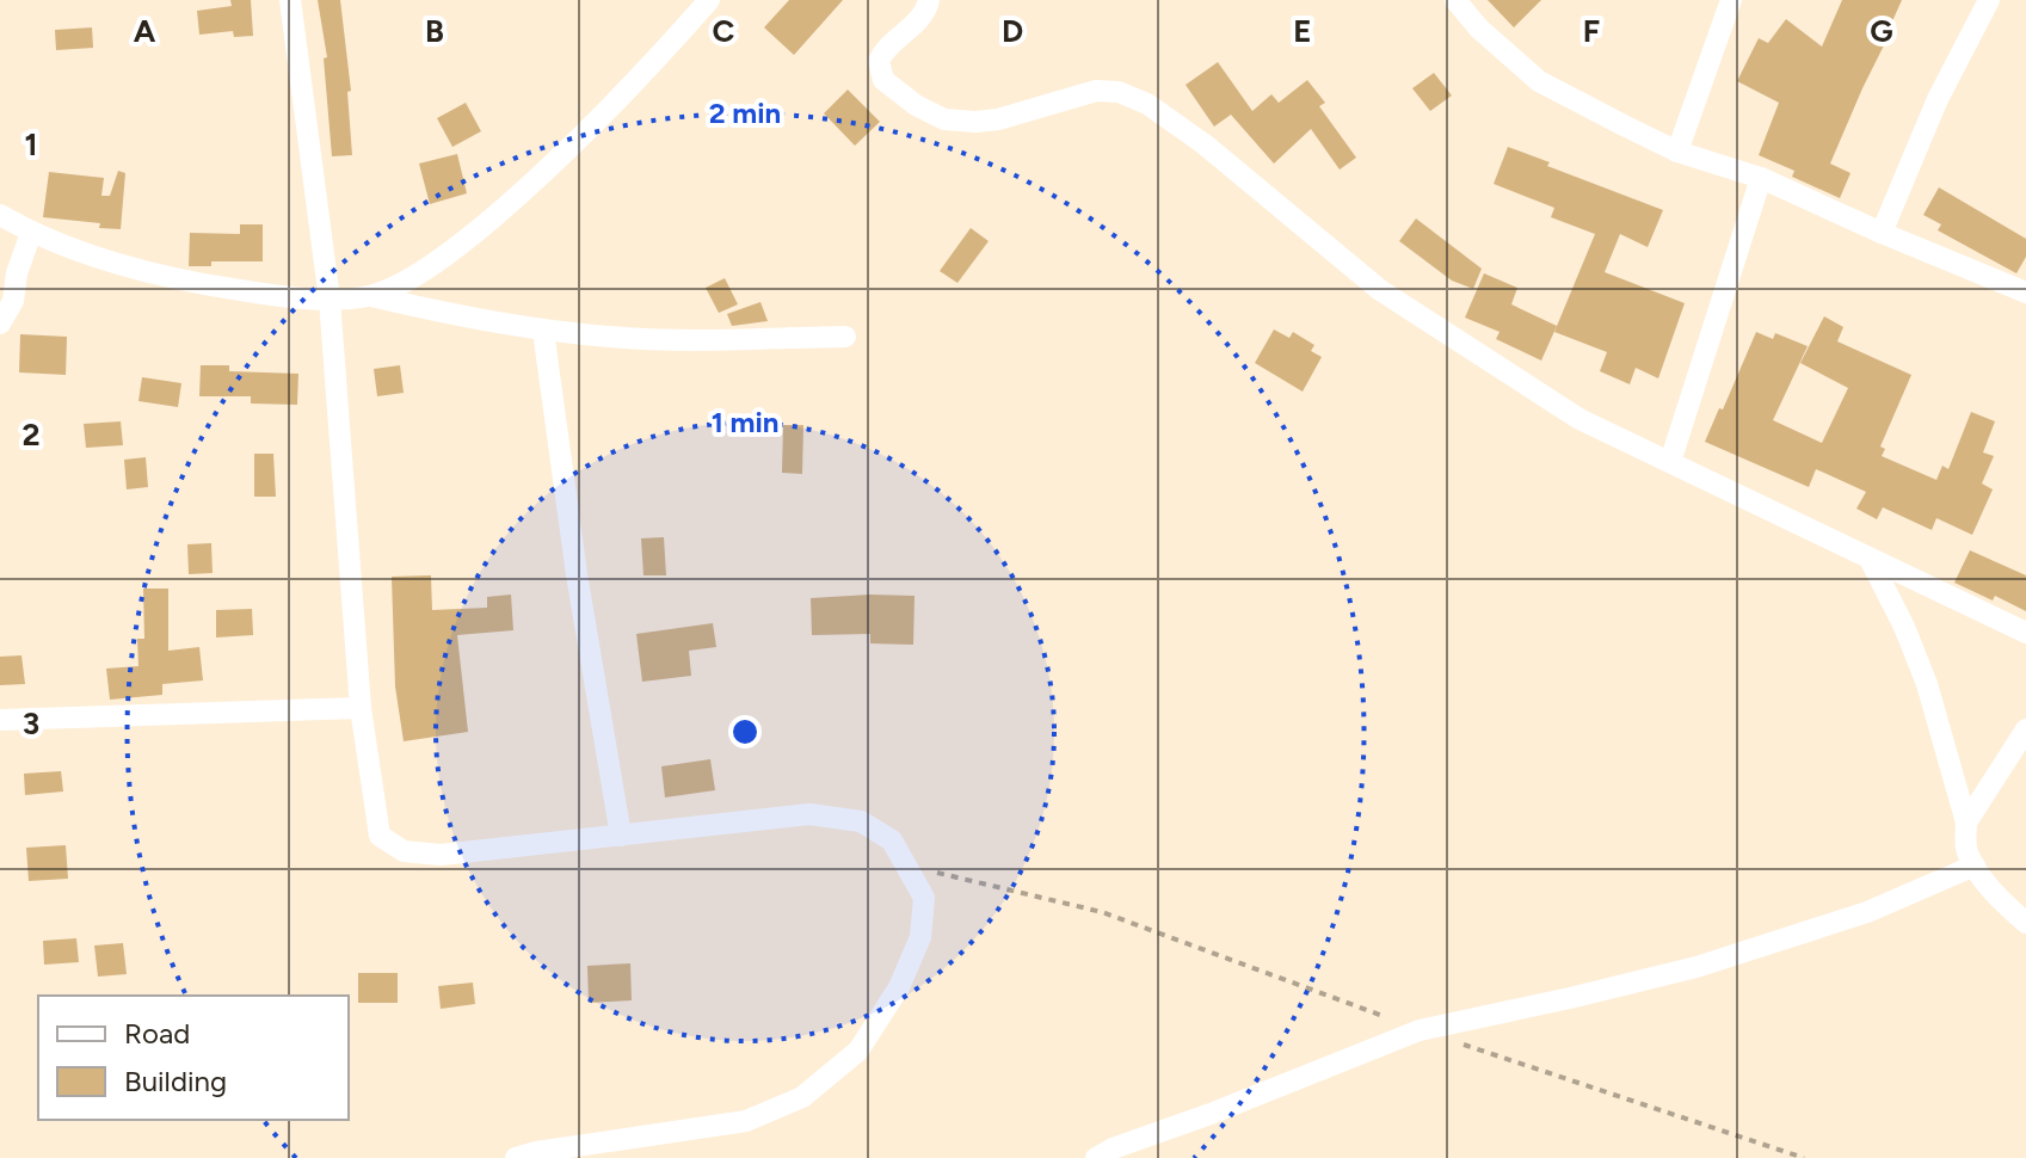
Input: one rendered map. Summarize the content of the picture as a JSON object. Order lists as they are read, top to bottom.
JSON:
{
  "legend": ["Road", "Building"],
  "grid": {
    "columns": [
      "A",
      "B",
      "C",
      "D",
      "E",
      "F",
      "G"
    ],
    "rows": ["1", "2", "3"]
  },
  "rings": ["2 min", "1 min"]
}
